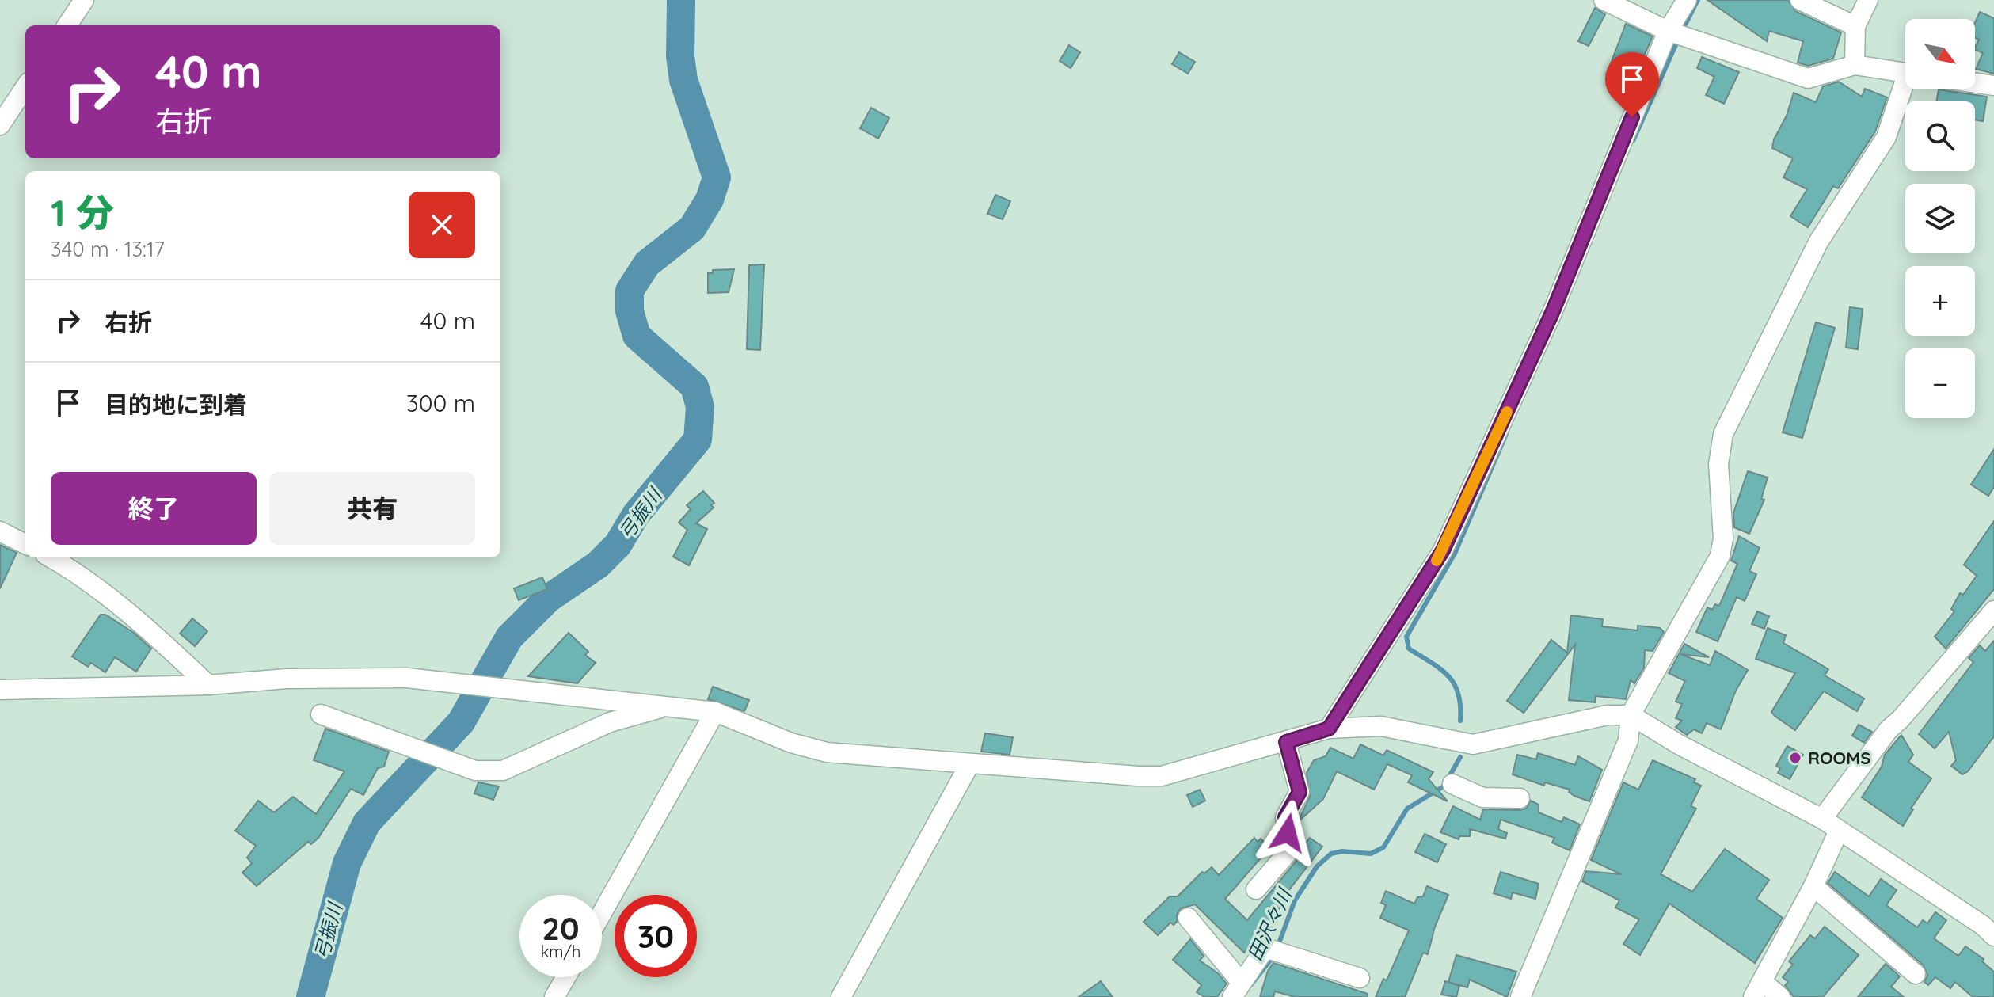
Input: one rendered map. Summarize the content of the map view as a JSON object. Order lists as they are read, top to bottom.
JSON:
{
  "water": ["弓振川", "田沢々川"],
  "places": ["ROOMS"],
  "north": "bottom right",
  "page": {
    "map_buttons": ["+", "−"],
    "turn": ["40 m", "右折"],
    "heading": ["1 分", "340 m · 13:17"],
    "list": [
      {
        "name": "右折",
        "value": "40 m"
      },
      {
        "name": "目的地に到着",
        "value": "300 m"
      }
    ],
    "buttons": ["終了", "共有"],
    "speed": "20 km/h",
    "limit": "30"
  }
}
